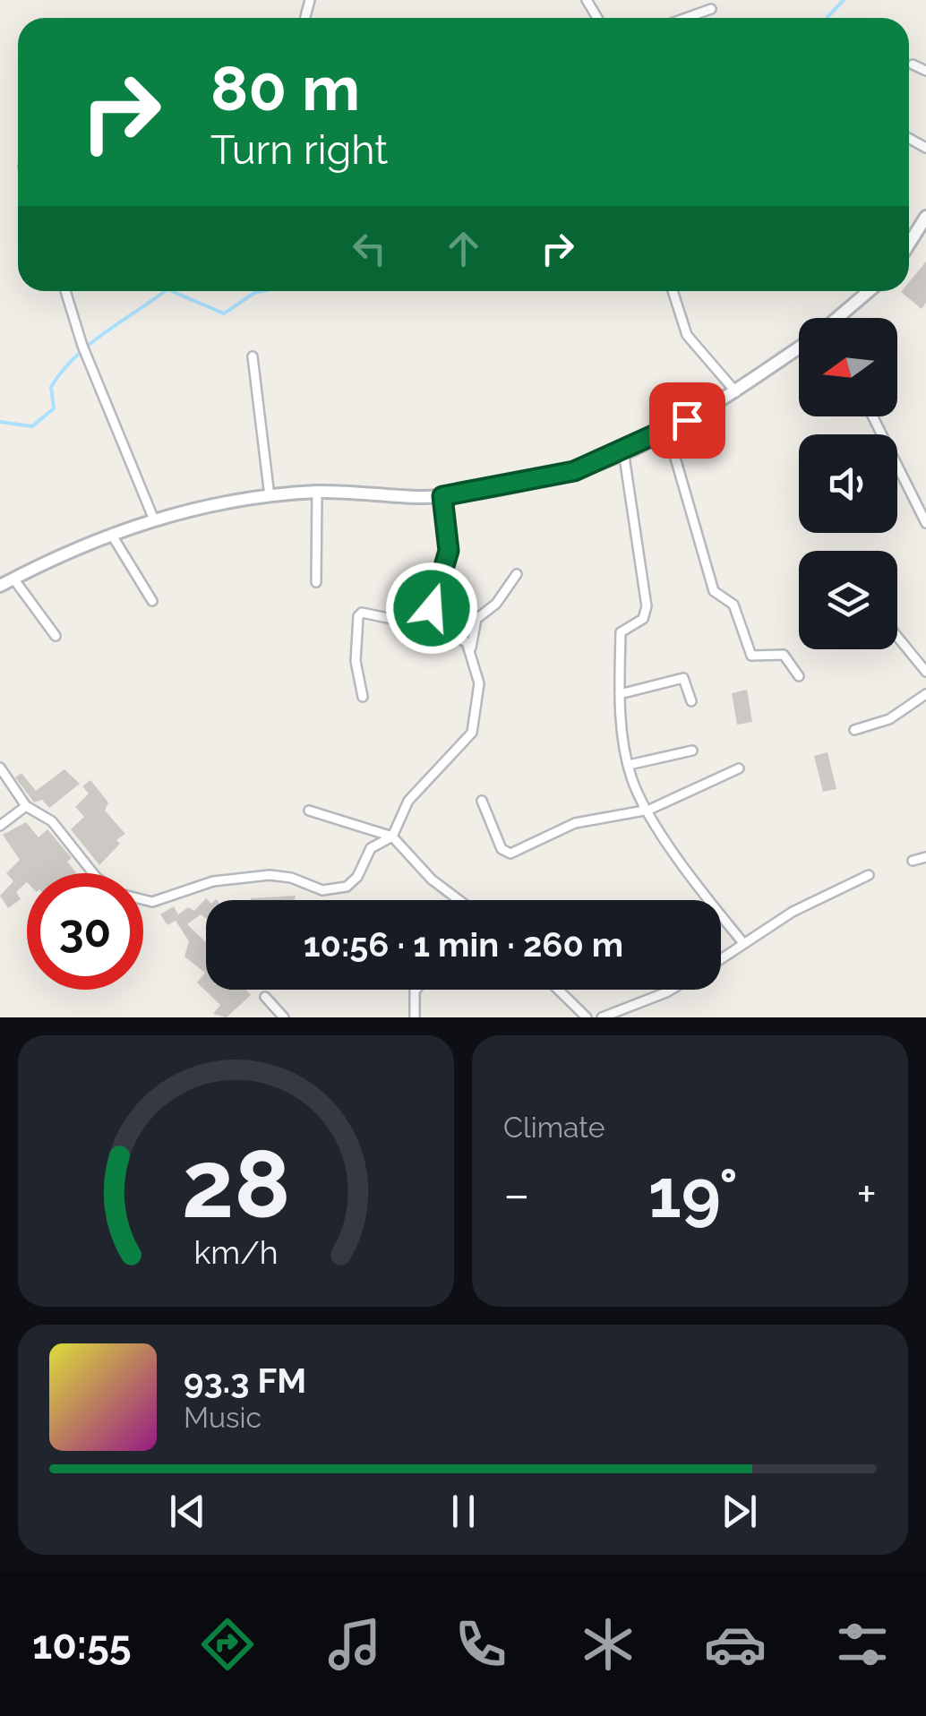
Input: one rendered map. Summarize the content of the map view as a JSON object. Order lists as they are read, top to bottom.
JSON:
{
  "north": "left",
  "page": {
    "turn": ["80 m", "Turn right"],
    "limit": "30",
    "trip": "10:56 · 1 min · 260 m",
    "tile": "Climate",
    "heat": ["−", "19°", "+"],
    "song": ["93.3 FM", "Music"],
    "tabs": "10:55",
    "gauge": ["28", "km/h"]
  }
}
